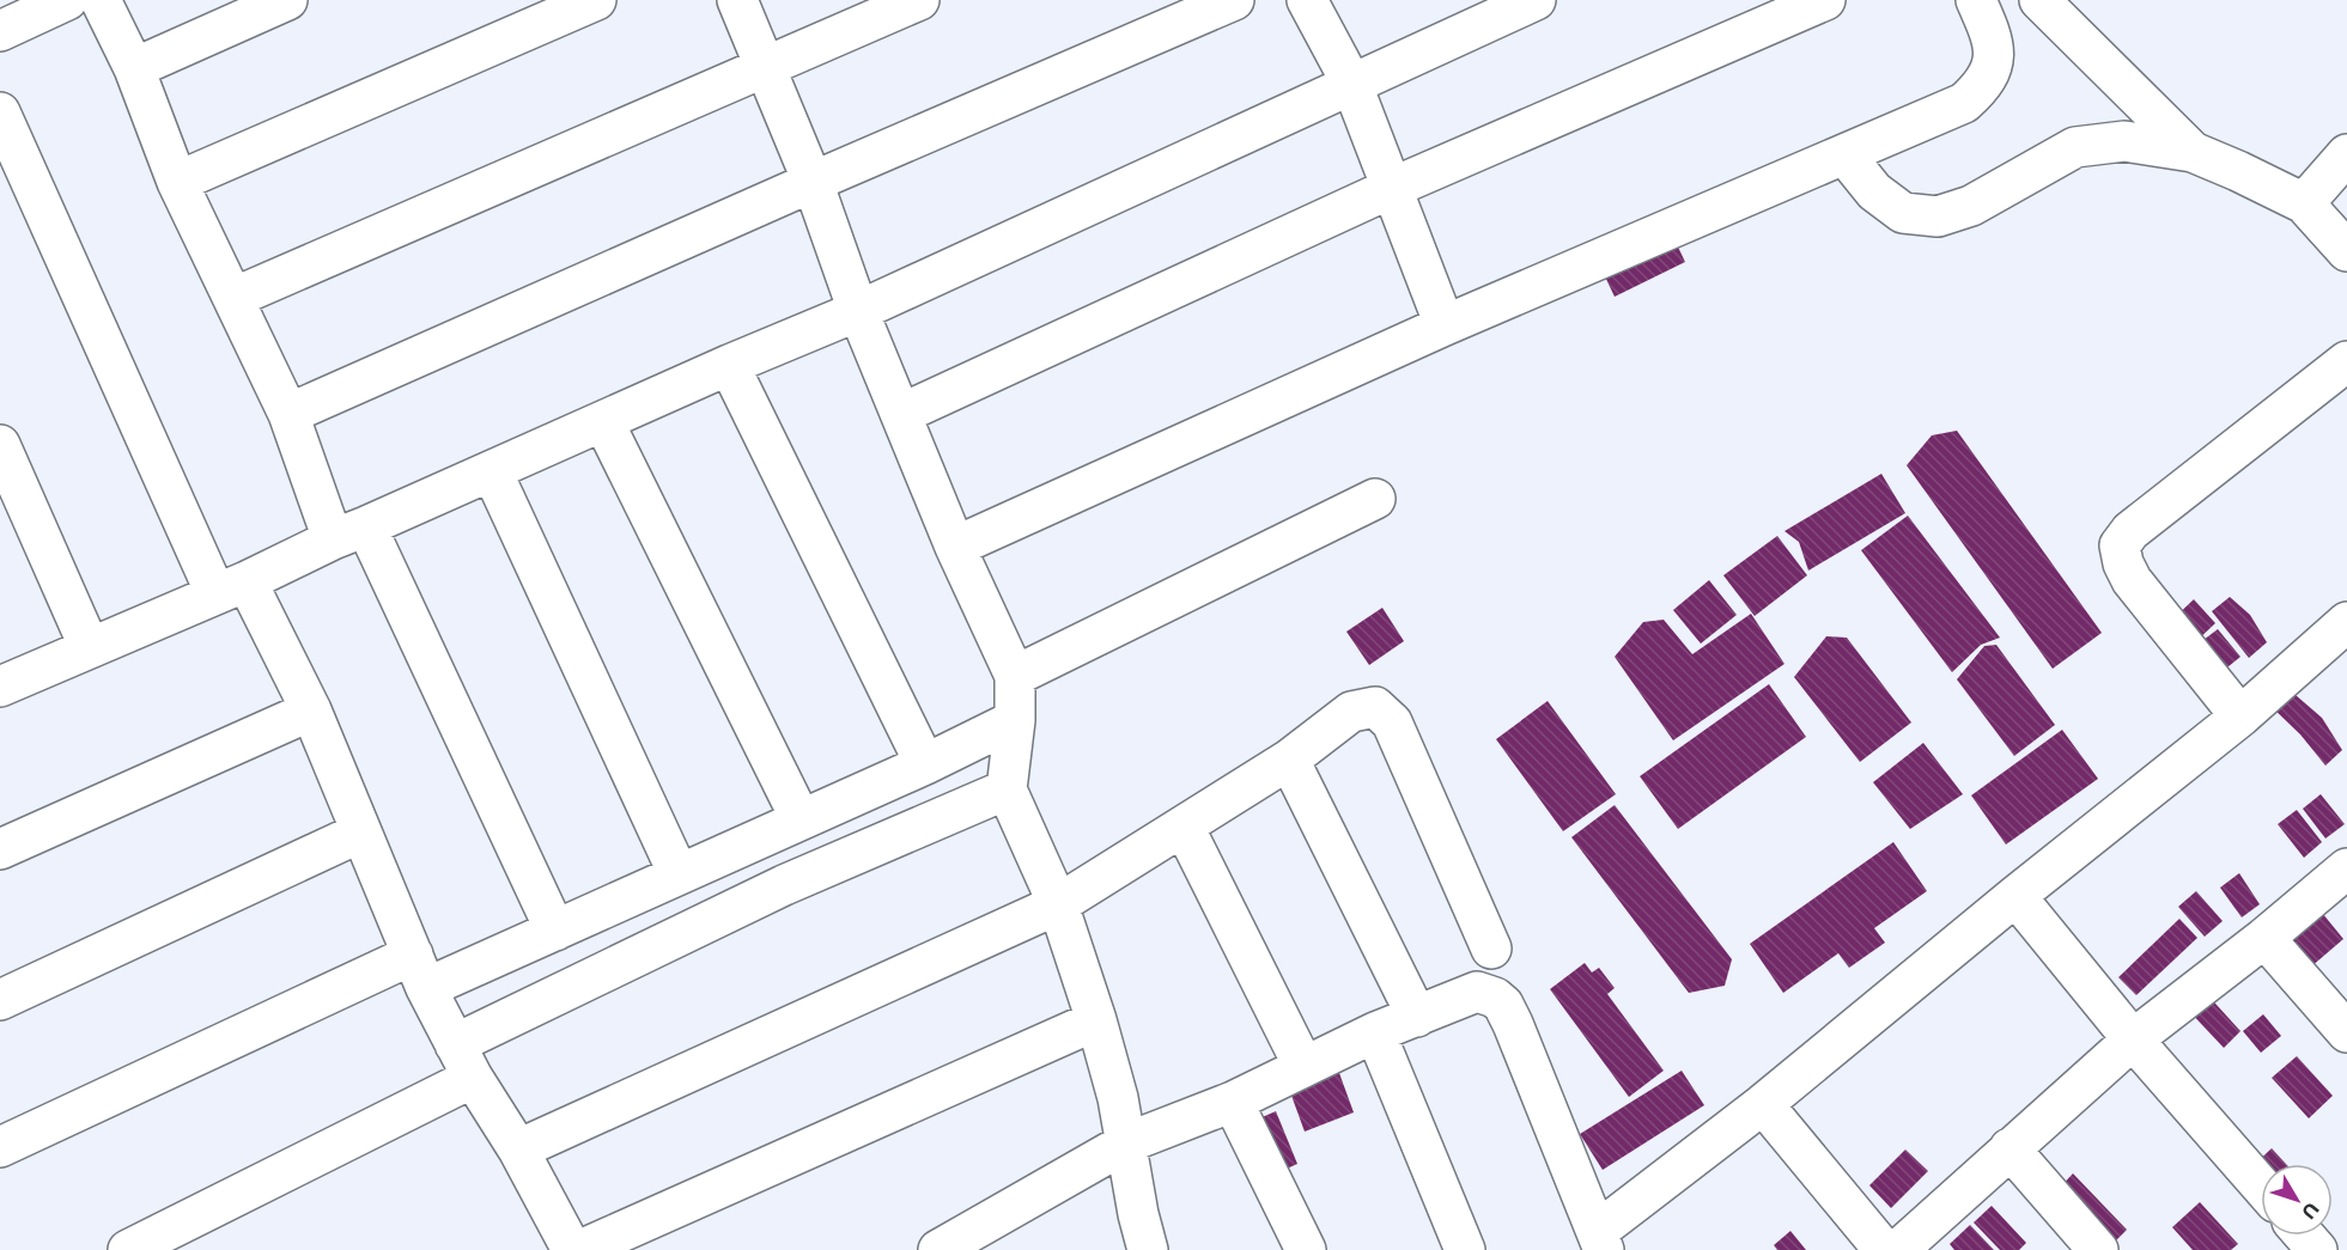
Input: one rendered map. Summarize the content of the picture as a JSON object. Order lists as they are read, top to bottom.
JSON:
{
  "north": "bottom right"
}
